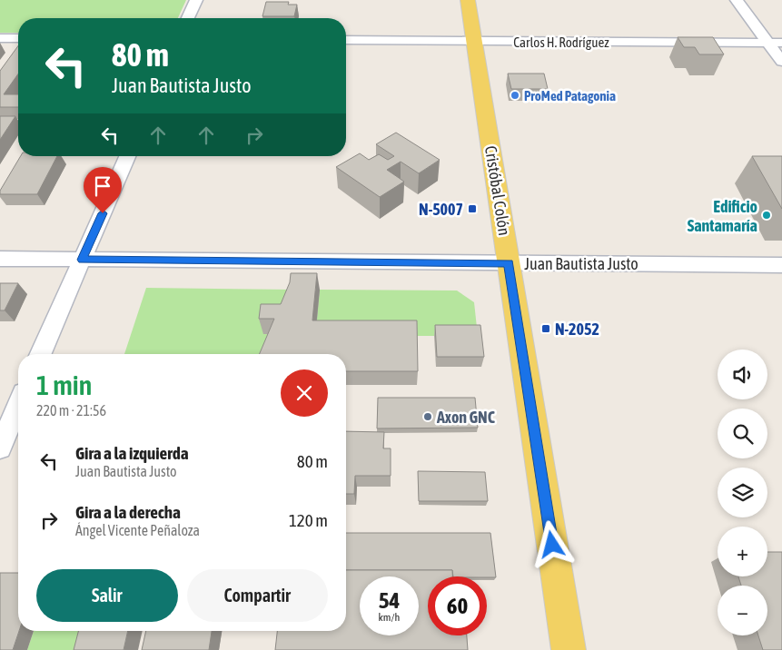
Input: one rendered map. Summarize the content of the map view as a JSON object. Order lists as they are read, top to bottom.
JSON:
{
  "streets": {
    "main road": ["Cristóbal Colón"],
    "street": ["Carlos H. Rodríguez", "Juan Bautista Justo"]
  },
  "crossings": [
    ["Carlos H. Rodríguez", "Cristóbal Colón"],
    ["Cristóbal Colón", "Juan Bautista Justo"]
  ],
  "places": {
    "other": ["ProMed Patagonia", "Edificio Santamaría", "Axon GNC"],
    "transit": ["N-5007", "N-2052"]
  },
  "page": {
    "turn": ["80 m", "Juan Bautista Justo"],
    "map_buttons": ["+", "−"],
    "heading": ["1 min", "220 m · 21:56"],
    "list": [
      {
        "name": "Gira a la izquierda",
        "note": "Juan Bautista Justo",
        "value": "80 m"
      },
      {
        "name": "Gira a la derecha",
        "note": "Ángel Vicente Peñaloza",
        "value": "120 m"
      }
    ],
    "buttons": ["Salir", "Compartir"],
    "speed": "54 km/h",
    "limit": "60"
  }
}
